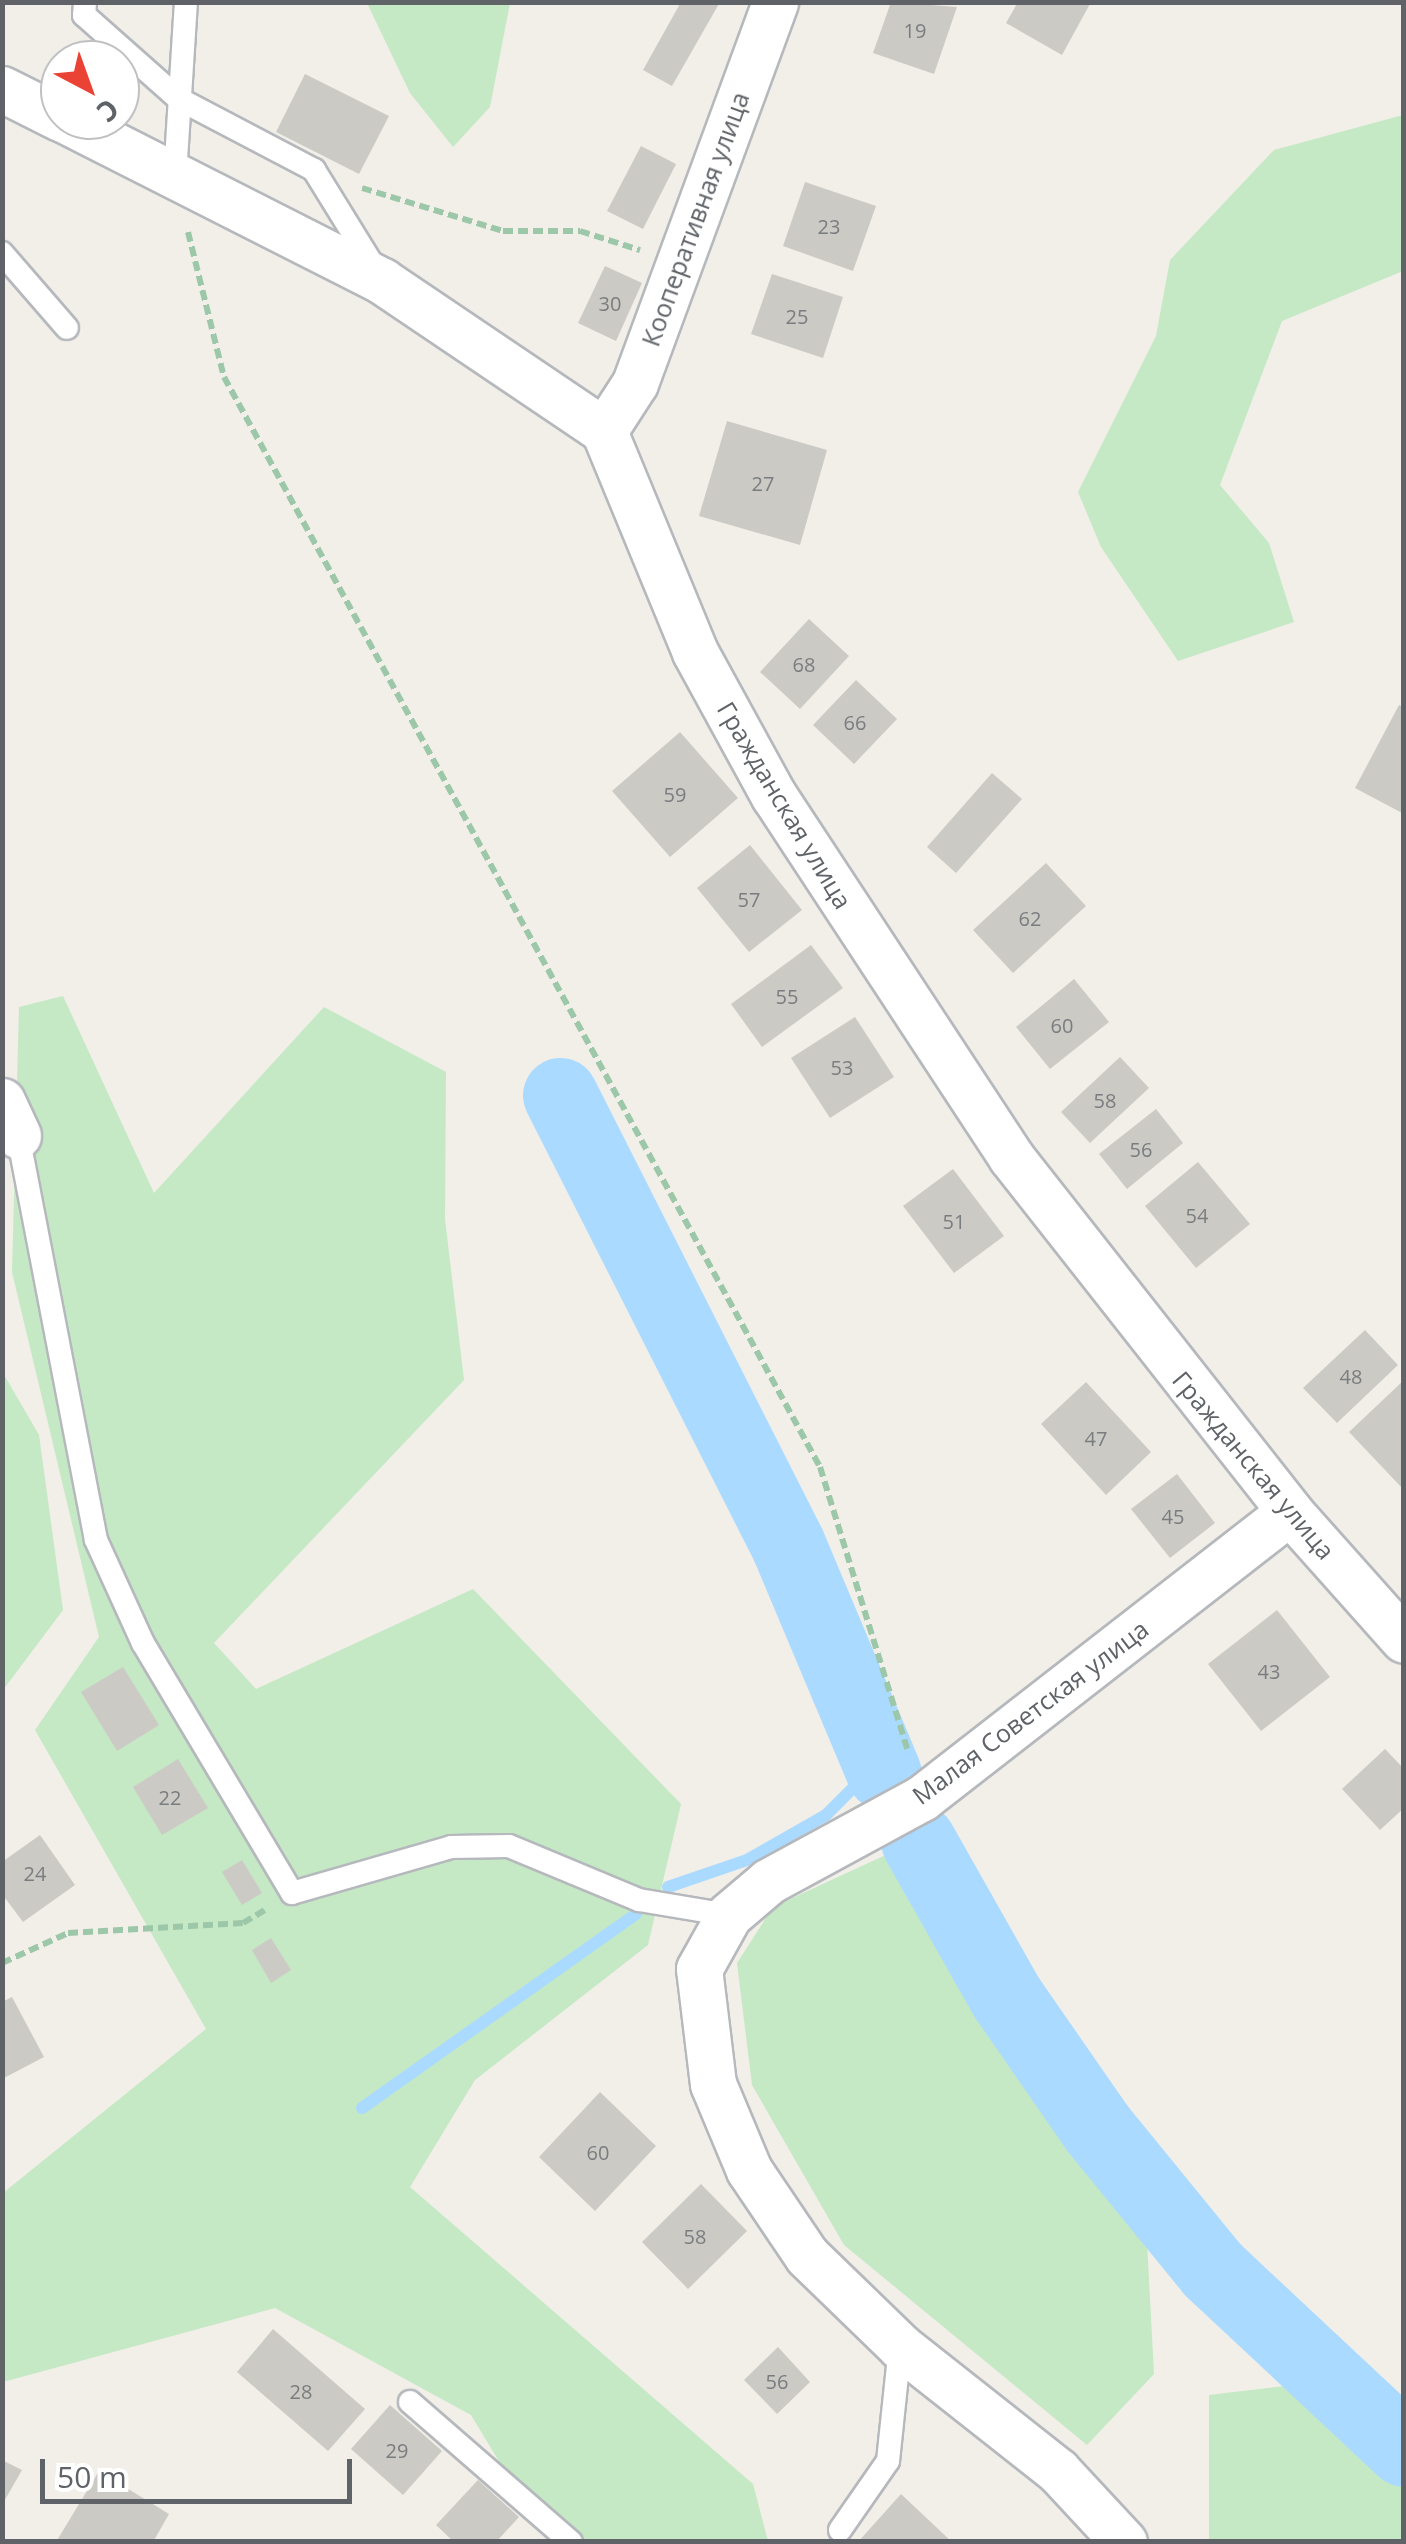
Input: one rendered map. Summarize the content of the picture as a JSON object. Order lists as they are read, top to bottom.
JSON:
{
  "streets": {
    "street": ["Кооперативная улица", "Гражданская улица", "Малая Советская улица"]
  },
  "crossings": [
    ["Кооперативная улица", "Гражданская улица"],
    ["Гражданская улица", "Малая Советская улица"]
  ],
  "house_numbers": [
    "19",
    "23",
    "30",
    "25",
    "27",
    "68",
    "66",
    "59",
    "57",
    "62",
    "55",
    "60",
    "53",
    "58",
    "56",
    "54",
    "51",
    "48",
    "47",
    "45",
    "43",
    "22",
    "24",
    "60",
    "58",
    "56",
    "28",
    "29"
  ],
  "scale_bar": "50 m",
  "north": "bottom right"
}
